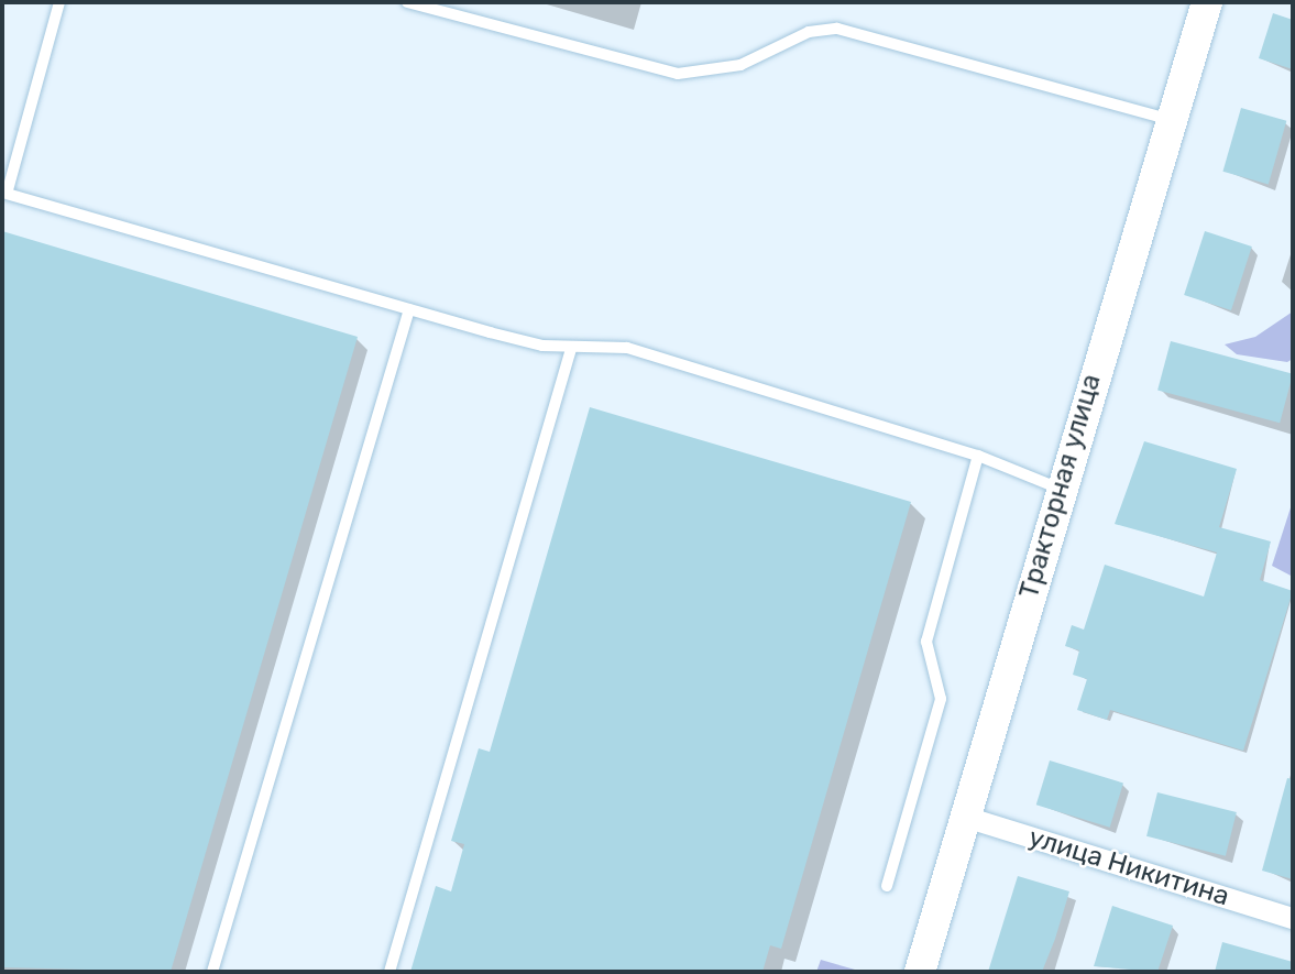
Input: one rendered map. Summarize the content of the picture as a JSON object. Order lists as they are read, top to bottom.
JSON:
{
  "streets": {
    "main road": ["Тракторная улица"],
    "street": ["улица Никитина"]
  },
  "crossings": [
    ["Тракторная улица", "улица Никитина"]
  ]
}
